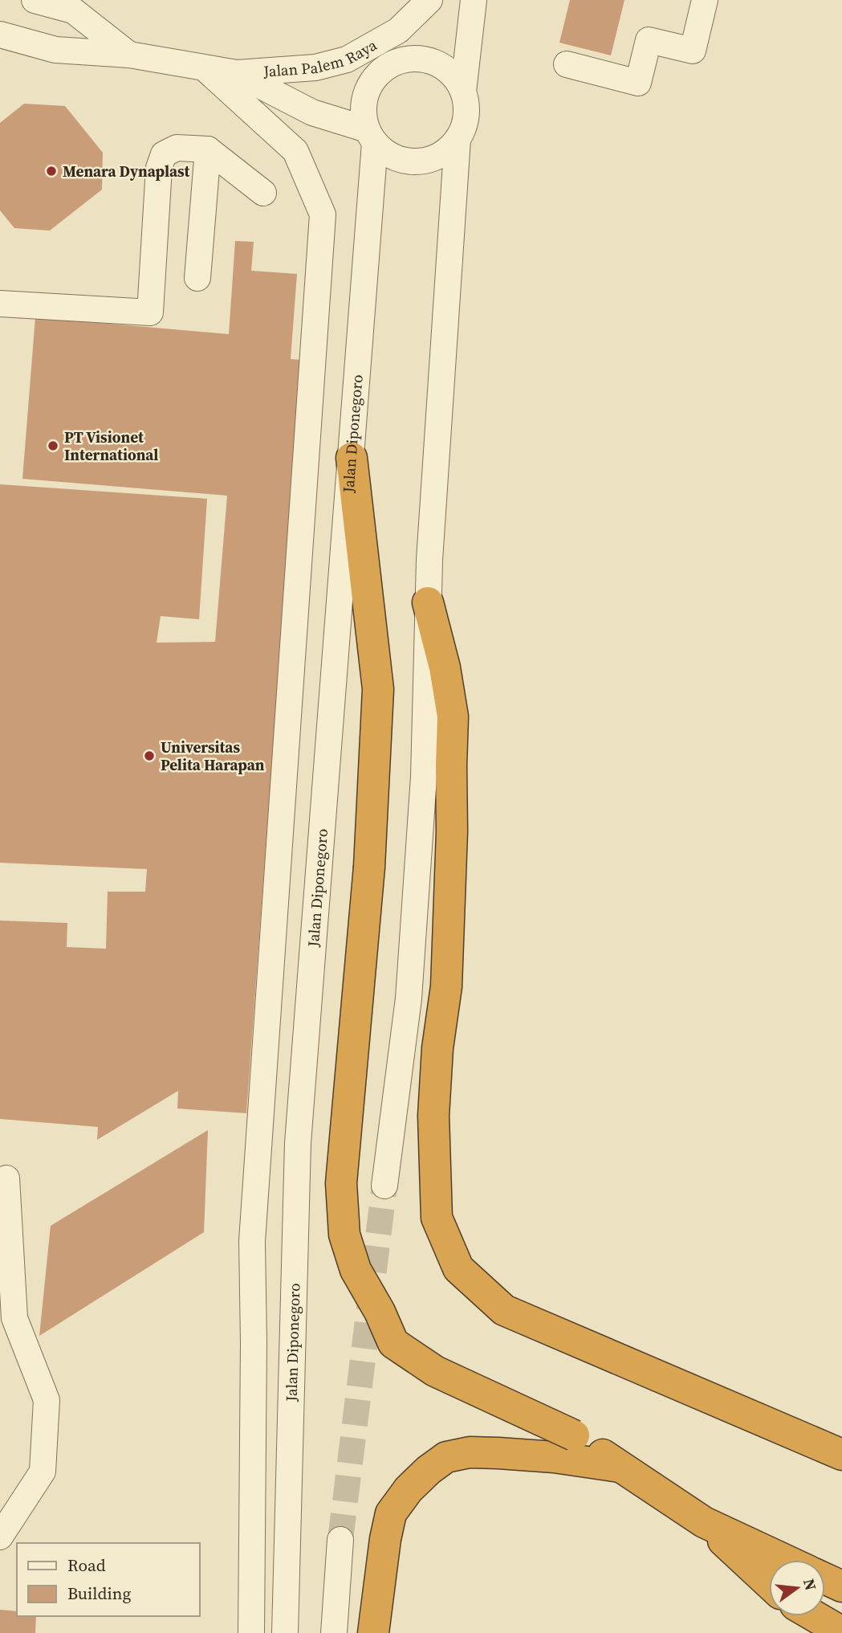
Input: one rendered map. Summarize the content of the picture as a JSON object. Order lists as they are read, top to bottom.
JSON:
{
  "streets": {
    "street": ["Jalan Palem Raya", "Jalan Diponegoro"]
  },
  "crossings": [
    ["Jalan Palem Raya", "Jalan Diponegoro"]
  ],
  "places": ["Menara Dynaplast", "PT Visionet International", "Universitas Pelita Harapan"],
  "legend": ["Road", "Building"],
  "north": "right"
}
